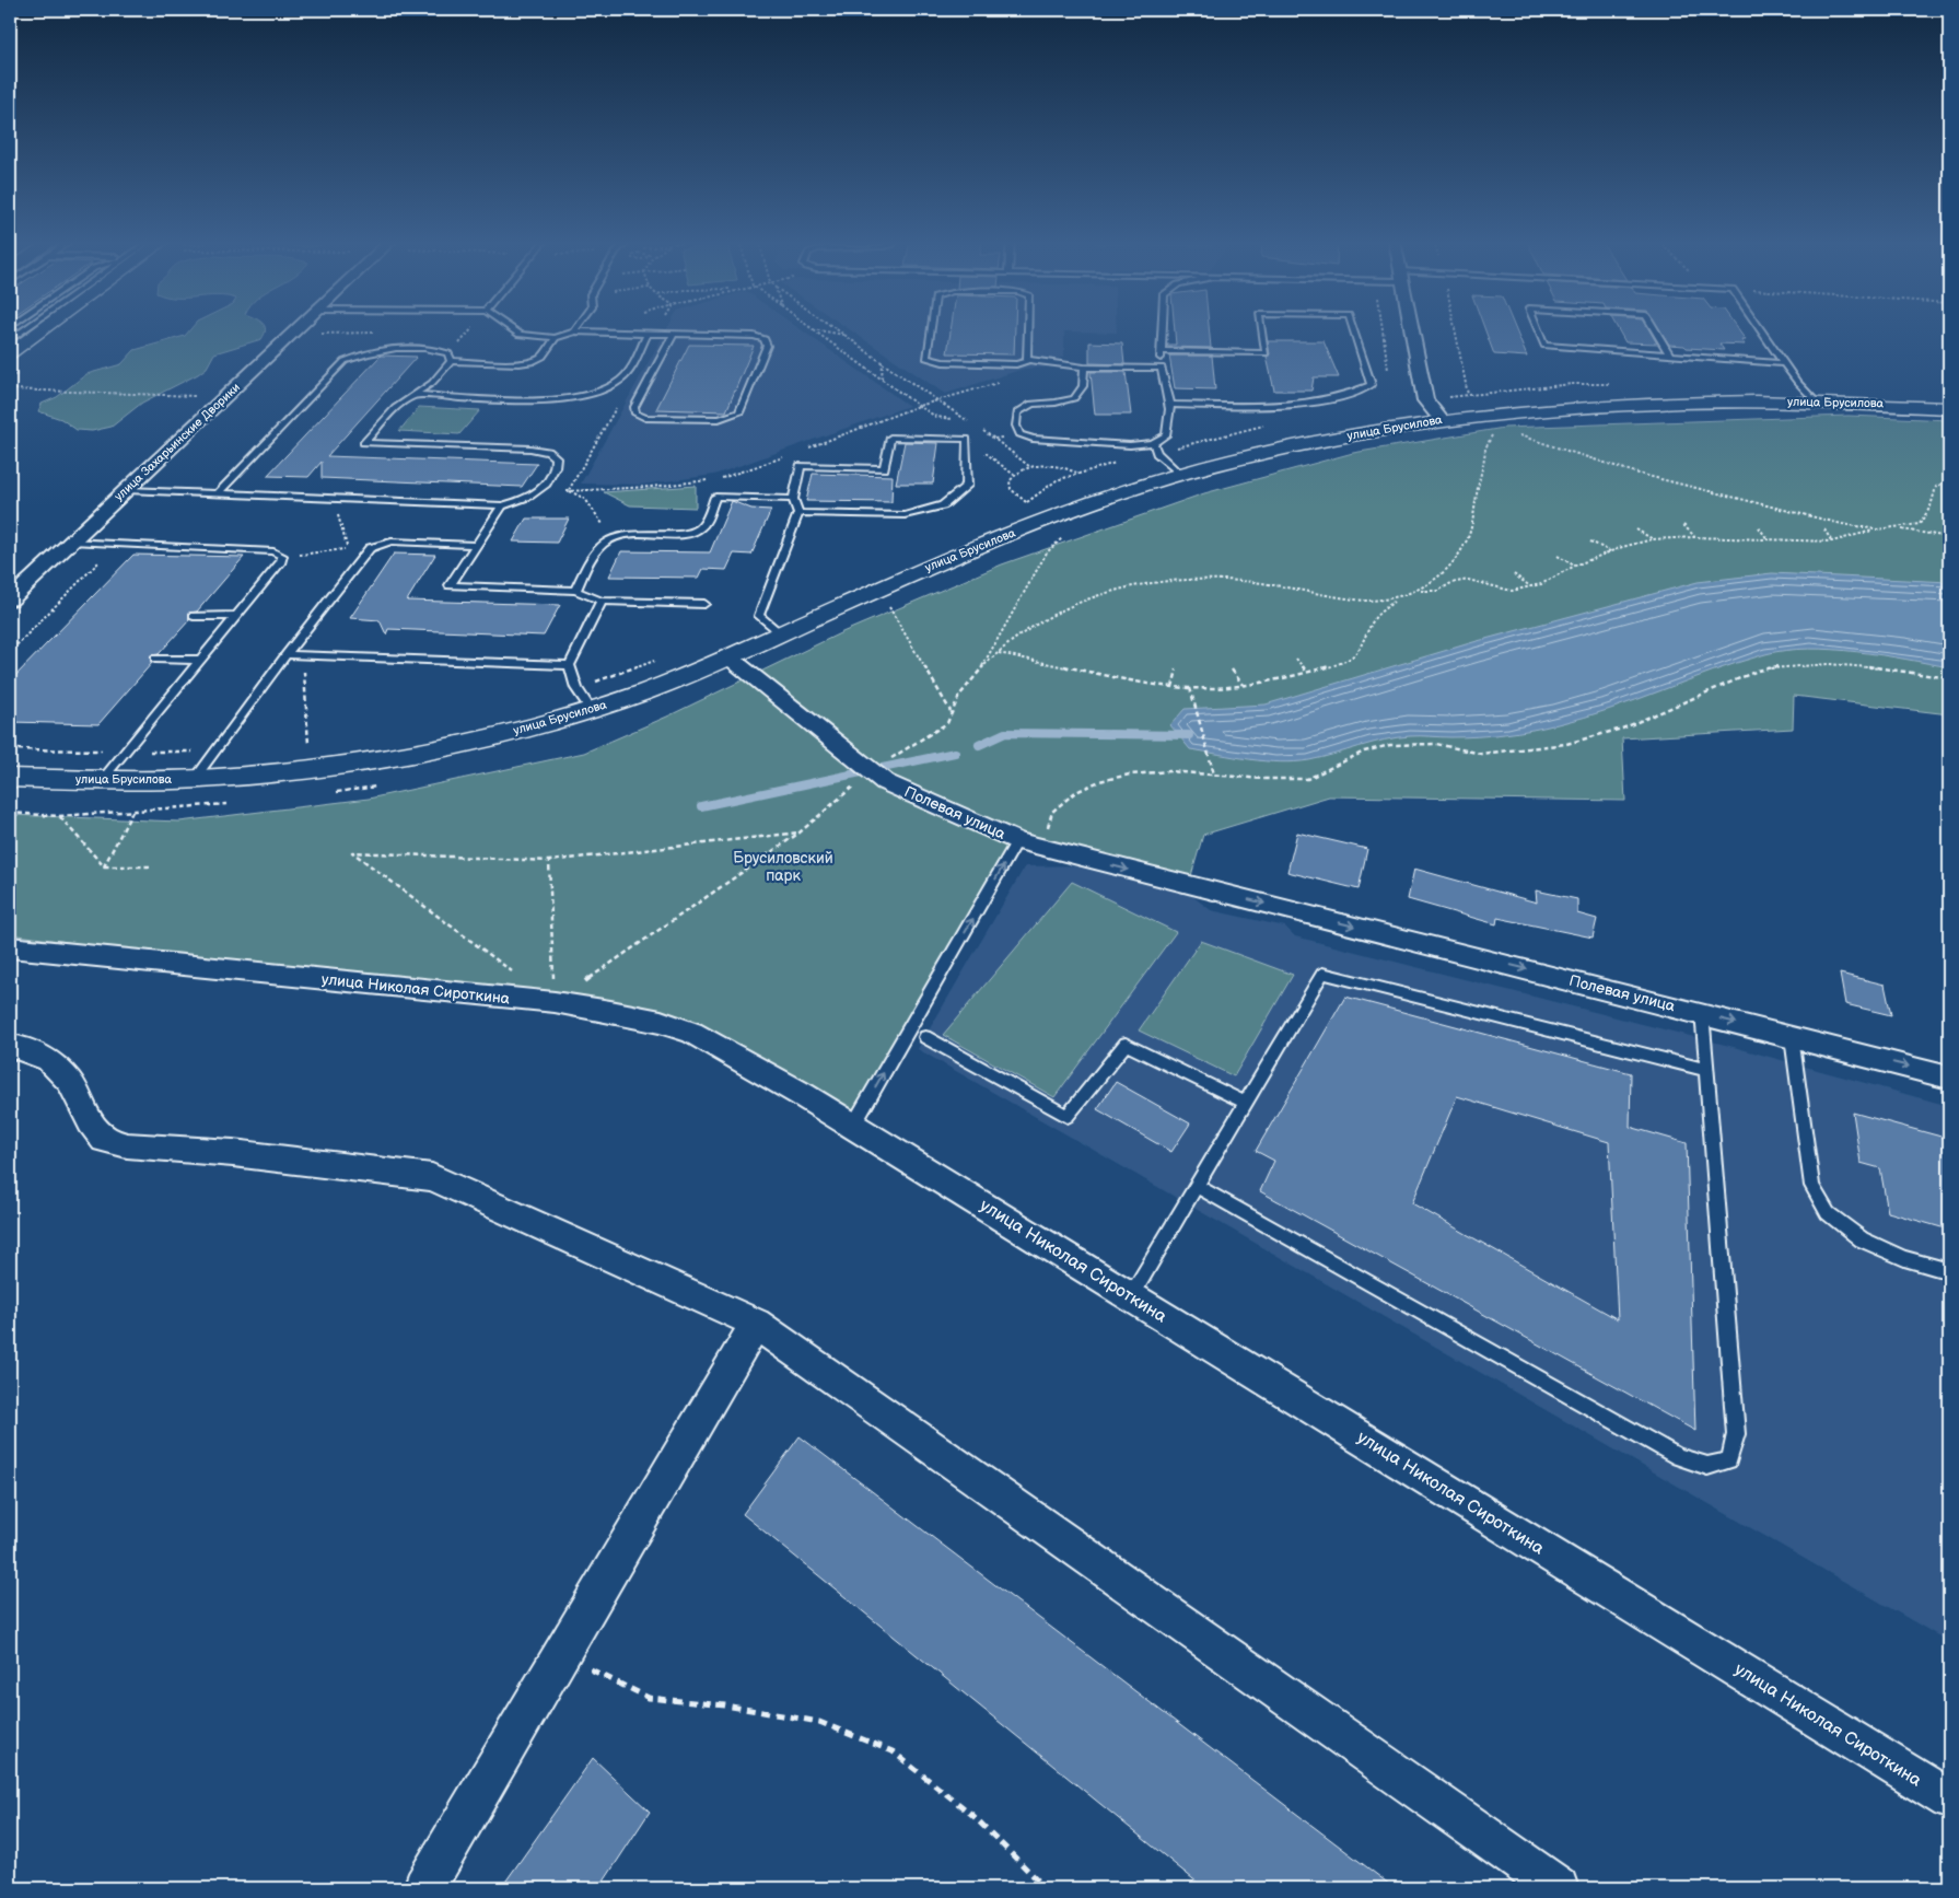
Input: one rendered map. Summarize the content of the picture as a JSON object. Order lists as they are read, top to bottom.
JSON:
{
  "streets": {
    "street": [
      "улица Брусилова",
      "улица Захарьинские Дворики",
      "Полевая улица",
      "улица Николая Сироткина"
    ]
  },
  "crossings": [
    ["улица Брусилова", "Полевая улица"]
  ],
  "one_way": ["Полевая улица"],
  "parks": ["Брусиловский парк"]
}
